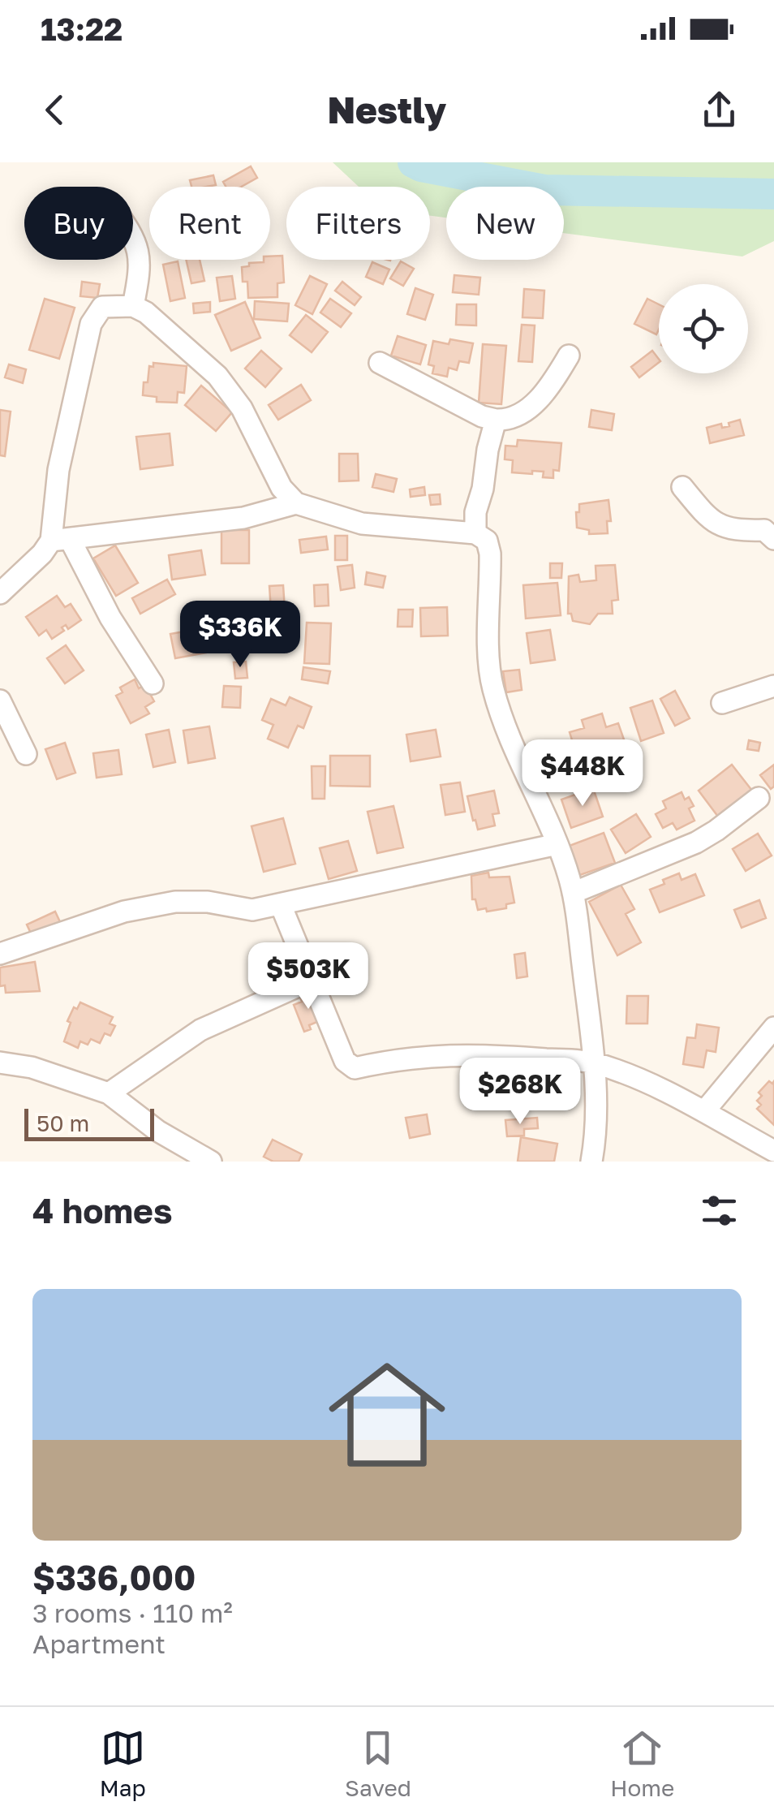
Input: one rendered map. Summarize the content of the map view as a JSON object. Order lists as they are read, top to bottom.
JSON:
{
  "scale_bar": "50 m",
  "page": {
    "status": "13:22",
    "header": "Nestly",
    "chip": [
      "Buy",
      "Rent",
      "Filters",
      "New"
    ],
    "price": [
      "$336K",
      "$448K",
      "$503K",
      "$268K"
    ],
    "scale": "50 m",
    "heading": "4 homes",
    "list": [
      {
        "name": "$336,000",
        "note": "3 rooms · 110 m² · Apartment"
      }
    ],
    "tabs": ["Map", "Saved", "Home"]
  }
}
